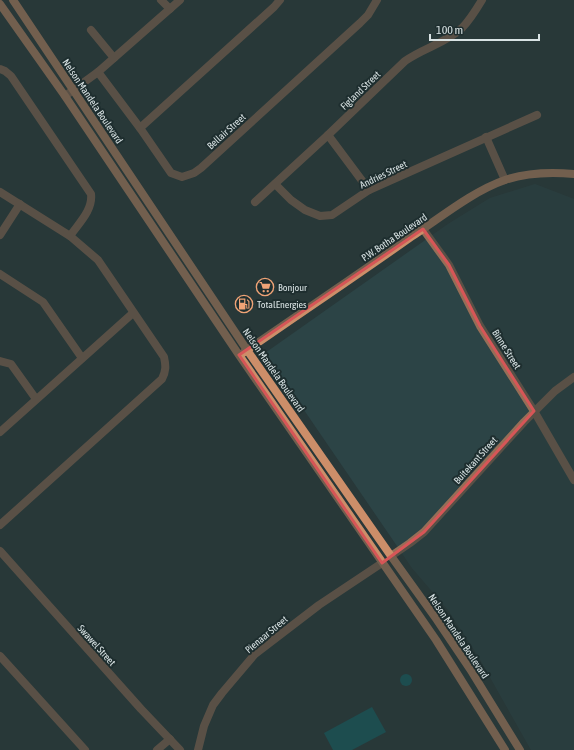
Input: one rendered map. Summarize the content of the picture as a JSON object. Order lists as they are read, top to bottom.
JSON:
{
  "streets": {
    "street": [
      "Figland Street",
      "Nelson Mandela Boulevard",
      "Bellair Street",
      "Andries Street",
      "P.W. Botha Boulevard",
      "Binne Street",
      "Buitekant Street",
      "Pienaar Street",
      "Swawel Street"
    ]
  },
  "crossings": [
    ["Figland Street", "Andries Street"],
    ["Nelson Mandela Boulevard", "P.W. Botha Boulevard"],
    ["Nelson Mandela Boulevard", "Buitekant Street"],
    ["Nelson Mandela Boulevard", "Pienaar Street"],
    ["P.W. Botha Boulevard", "Binne Street"],
    ["Binne Street", "Buitekant Street"]
  ],
  "places": {
    "supermarket": ["Bonjour"],
    "fuel station": ["TotalEnergies"]
  },
  "scale_bar": "100 m"
}
